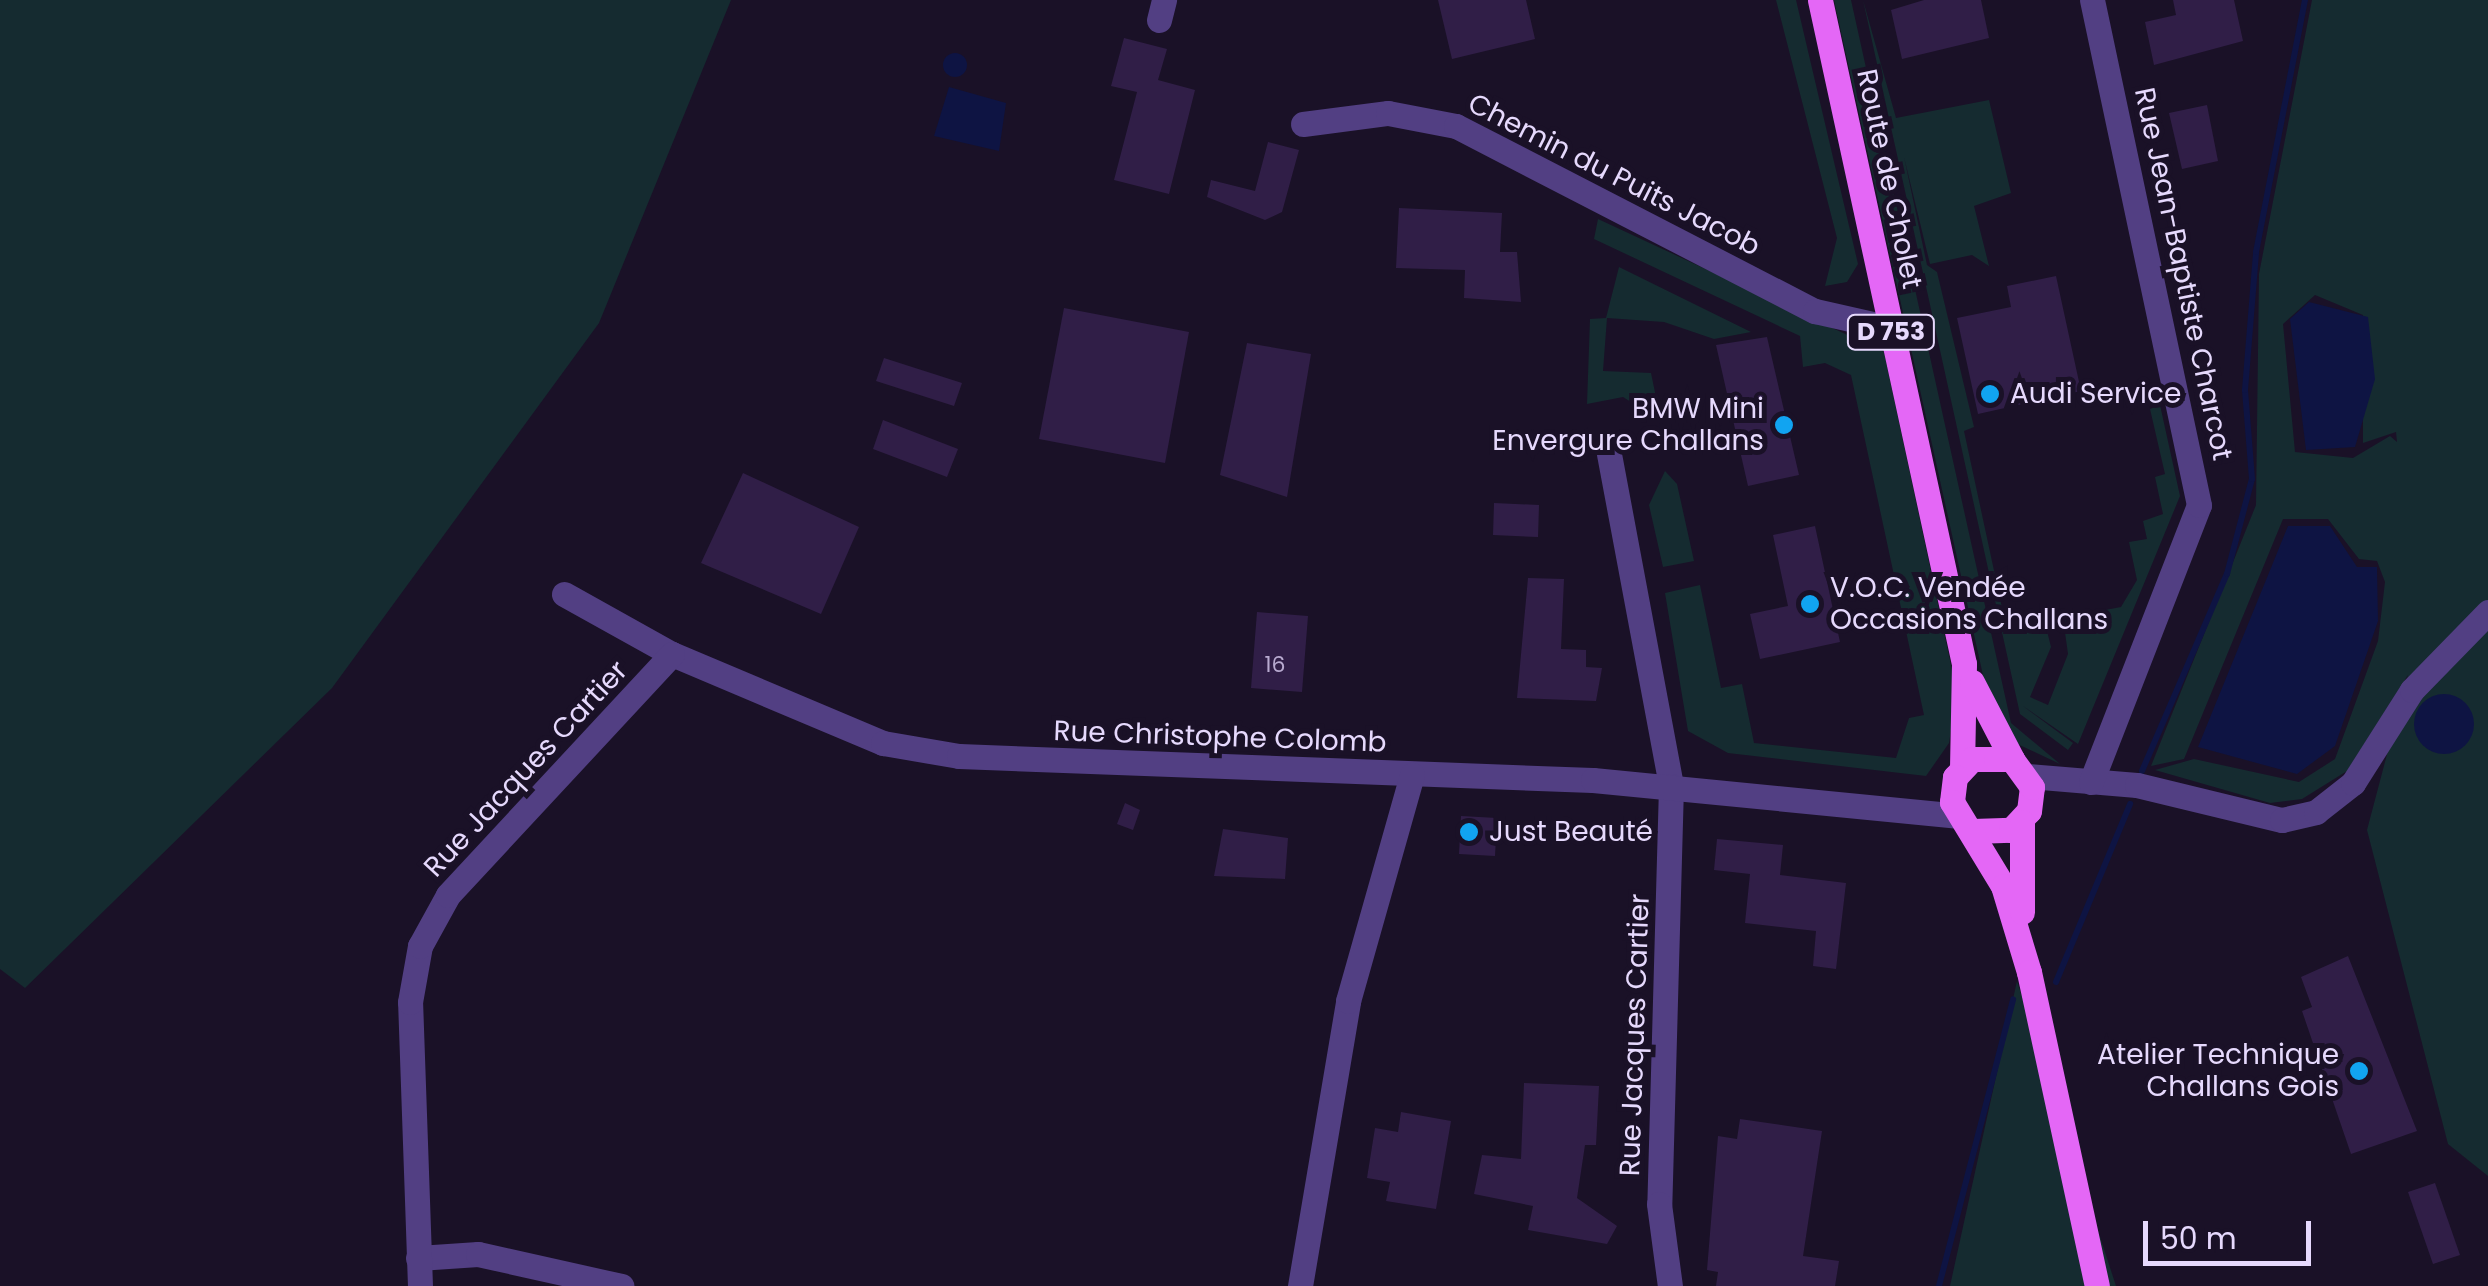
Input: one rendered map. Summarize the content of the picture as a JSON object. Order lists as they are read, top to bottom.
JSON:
{
  "streets": {
    "main road": ["Route de Cholet", "D 753"],
    "street": [
      "Chemin du Puits Jacob",
      "Rue Jean-Baptiste Charcot",
      "Rue Christophe Colomb",
      "Rue Jacques Cartier"
    ]
  },
  "crossings": [
    ["Chemin du Puits Jacob", "Route de Cholet"],
    ["Route de Cholet", "Rue Christophe Colomb"],
    ["Rue Christophe Colomb", "Rue Jacques Cartier"]
  ],
  "places": [
    "Audi Service",
    "BMW Mini Envergure Challans",
    "V.O.C. Vendée Occasions Challans",
    "Just Beauté",
    "Atelier Technique Challans Gois"
  ],
  "house_numbers": ["16"],
  "scale_bar": "50 m"
}
